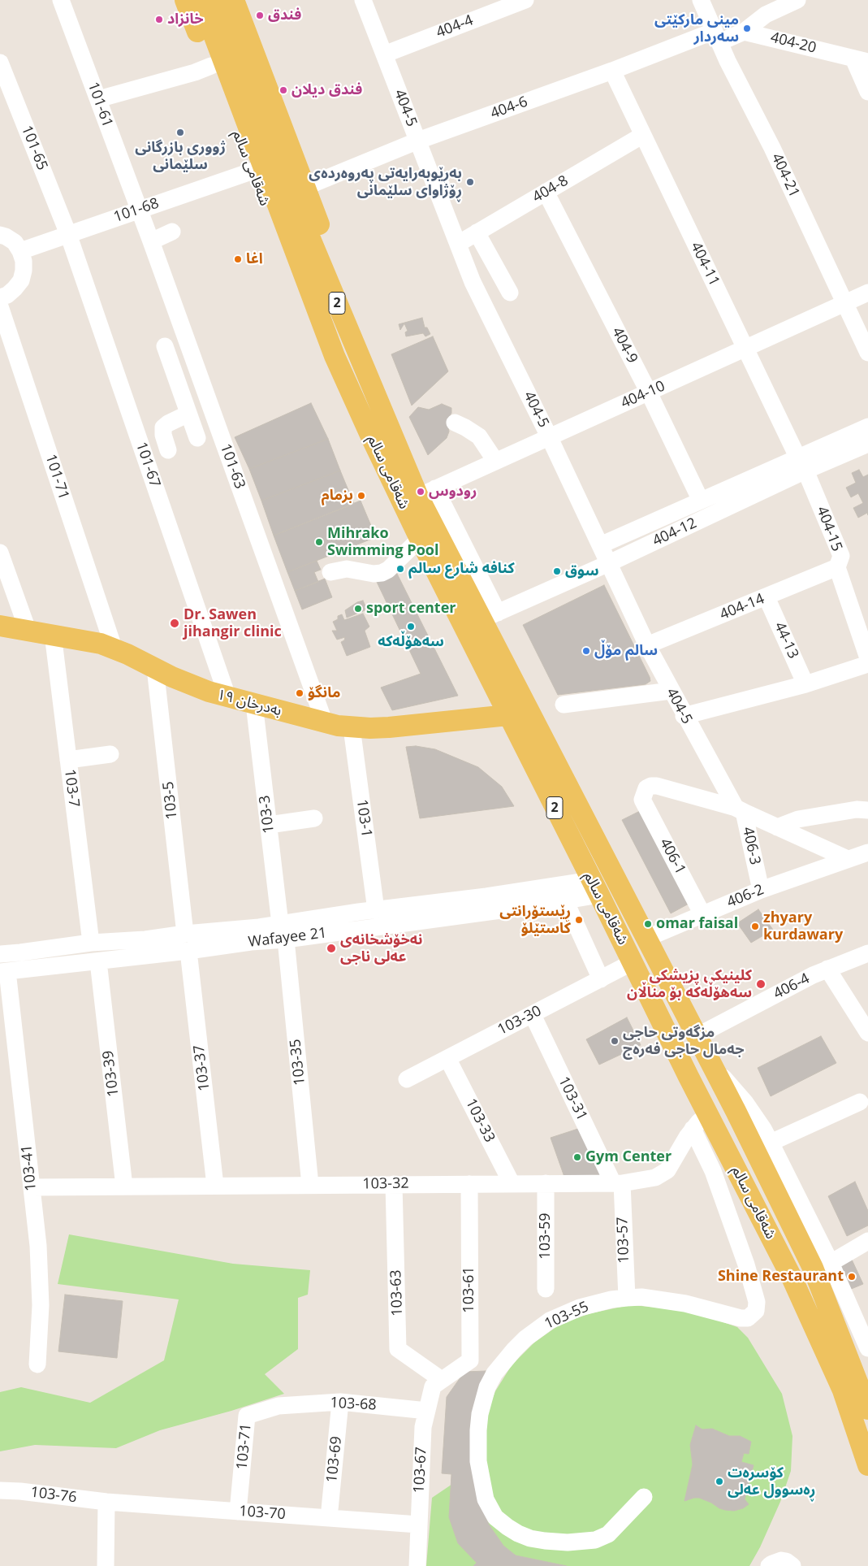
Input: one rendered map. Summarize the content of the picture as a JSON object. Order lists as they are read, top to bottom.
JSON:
{
  "streets": {
    "main road": ["شەقامی سالم", "2", "بەدرخان ١٩"],
    "street": [
      "404-4",
      "404-20",
      "101-61",
      "404-5",
      "404-6",
      "101-65",
      "404-21",
      "404-8",
      "101-68",
      "404-11",
      "404-9",
      "404-10",
      "101-67",
      "101-63",
      "101-71",
      "404-15",
      "404-12",
      "404-14",
      "44-13",
      "103-7",
      "103-5",
      "103-3",
      "103-1",
      "406-3",
      "406-1",
      "406-2",
      "Wafayee 21",
      "406-4",
      "103-30",
      "103-35",
      "103-37",
      "103-39",
      "103-31",
      "103-33",
      "103-41",
      "103-32",
      "103-59",
      "103-57",
      "103-61",
      "103-63",
      "103-55",
      "103-68",
      "103-71",
      "103-69",
      "103-67",
      "103-76",
      "103-70"
    ]
  },
  "crossings": [
    ["404-4", "404-5"],
    ["101-61", "101-68"],
    ["101-61", "101-63"],
    ["404-5", "404-6"],
    ["404-5", "404-8"],
    ["404-5", "404-10"],
    ["404-5", "404-12"],
    ["404-5", "404-14"],
    ["404-5", "406-3"],
    ["404-5", "406-1"],
    ["404-6", "شەقامی سالم"],
    ["404-6", "404-21"],
    ["404-6", "404-11"],
    ["101-65", "101-68"],
    ["101-65", "101-67"],
    ["شەقامی سالم", "101-68"],
    ["شەقامی سالم", "404-10"],
    ["شەقامی سالم", "404-12"],
    ["شەقامی سالم", "بەدرخان ١٩"],
    ["شەقامی سالم", "406-2"],
    ["شەقامی سالم", "Wafayee 21"],
    ["شەقامی سالم", "406-4"],
    ["شەقامی سالم", "103-30"],
    ["شەقامی سالم", "103-32"],
    ["404-21", "404-10"],
    ["404-8", "404-11"],
    ["404-8", "404-9"],
    ["101-68", "101-67"],
    ["101-68", "101-63"],
    ["404-11", "404-10"],
    ["404-11", "404-15"],
    ["404-11", "404-12"],
    ["404-9", "404-10"],
    ["101-67", "بەدرخان ١٩"],
    ["101-63", "بەدرخان ١٩"],
    ["101-71", "بەدرخان ١٩"],
    ["404-15", "404-12"],
    ["404-15", "404-14"],
    ["404-14", "44-13"],
    ["بەدرخان ١٩", "103-7"],
    ["بەدرخان ١٩", "103-5"],
    ["بەدرخان ١٩", "103-3"],
    ["بەدرخان ١٩", "103-1"],
    ["103-7", "Wafayee 21"],
    ["103-5", "Wafayee 21"],
    ["103-3", "Wafayee 21"],
    ["103-3", "103-35"],
    ["103-1", "Wafayee 21"],
    ["406-3", "406-1"],
    ["406-3", "406-2"],
    ["406-1", "406-2"],
    ["Wafayee 21", "103-35"],
    ["Wafayee 21", "103-37"],
    ["Wafayee 21", "103-39"],
    ["Wafayee 21", "103-41"],
    ["103-30", "103-31"],
    ["103-30", "103-33"],
    ["103-35", "103-32"],
    ["103-37", "103-32"],
    ["103-39", "103-32"],
    ["103-31", "103-32"],
    ["103-31", "103-57"],
    ["103-33", "103-32"],
    ["103-41", "103-32"],
    ["103-32", "103-59"],
    ["103-32", "103-57"],
    ["103-32", "103-61"],
    ["103-32", "103-63"],
    ["103-32", "103-55"],
    ["103-57", "103-55"],
    ["103-61", "103-63"],
    ["103-61", "103-67"],
    ["103-63", "103-67"],
    ["103-68", "103-71"],
    ["103-68", "103-69"],
    ["103-68", "103-67"],
    ["103-71", "103-70"],
    ["103-69", "103-70"],
    ["103-67", "103-70"],
    ["103-76", "103-70"]
  ],
  "places": [
    "فندق",
    "خانزاد",
    "مینی مارکێتی سەردار",
    "فندق ديلان",
    "ژووری بازرگانی سلێمانی",
    "بەڕێوبەرایەتی پەروەردەی ڕۆژاوای سلێمانی",
    "اغا",
    "رودوس",
    "بزمام",
    "Mihrako Swimming Pool",
    "كنافه شارع سالم",
    "سوق",
    "sport center",
    "Dr. Sawen jihangir clinic",
    "سەهۆڵەکە",
    "سالم مۆڵ",
    "مانگۆ",
    "ڕێستۆرانتی کاستێلۆ",
    "omar faisal",
    "zhyary kurdawary",
    "نەخۆشخانەی عەلی ناجی",
    "کلینیکی پزیشکی سەهۆڵەکە بۆ مناڵان",
    "مزگه‌وتی حاجی جەمال حاجی فەرەج",
    "Gym Center",
    "Shine Restaurant",
    "کۆسرەت ڕەسوول عەلی"
  ]
}
